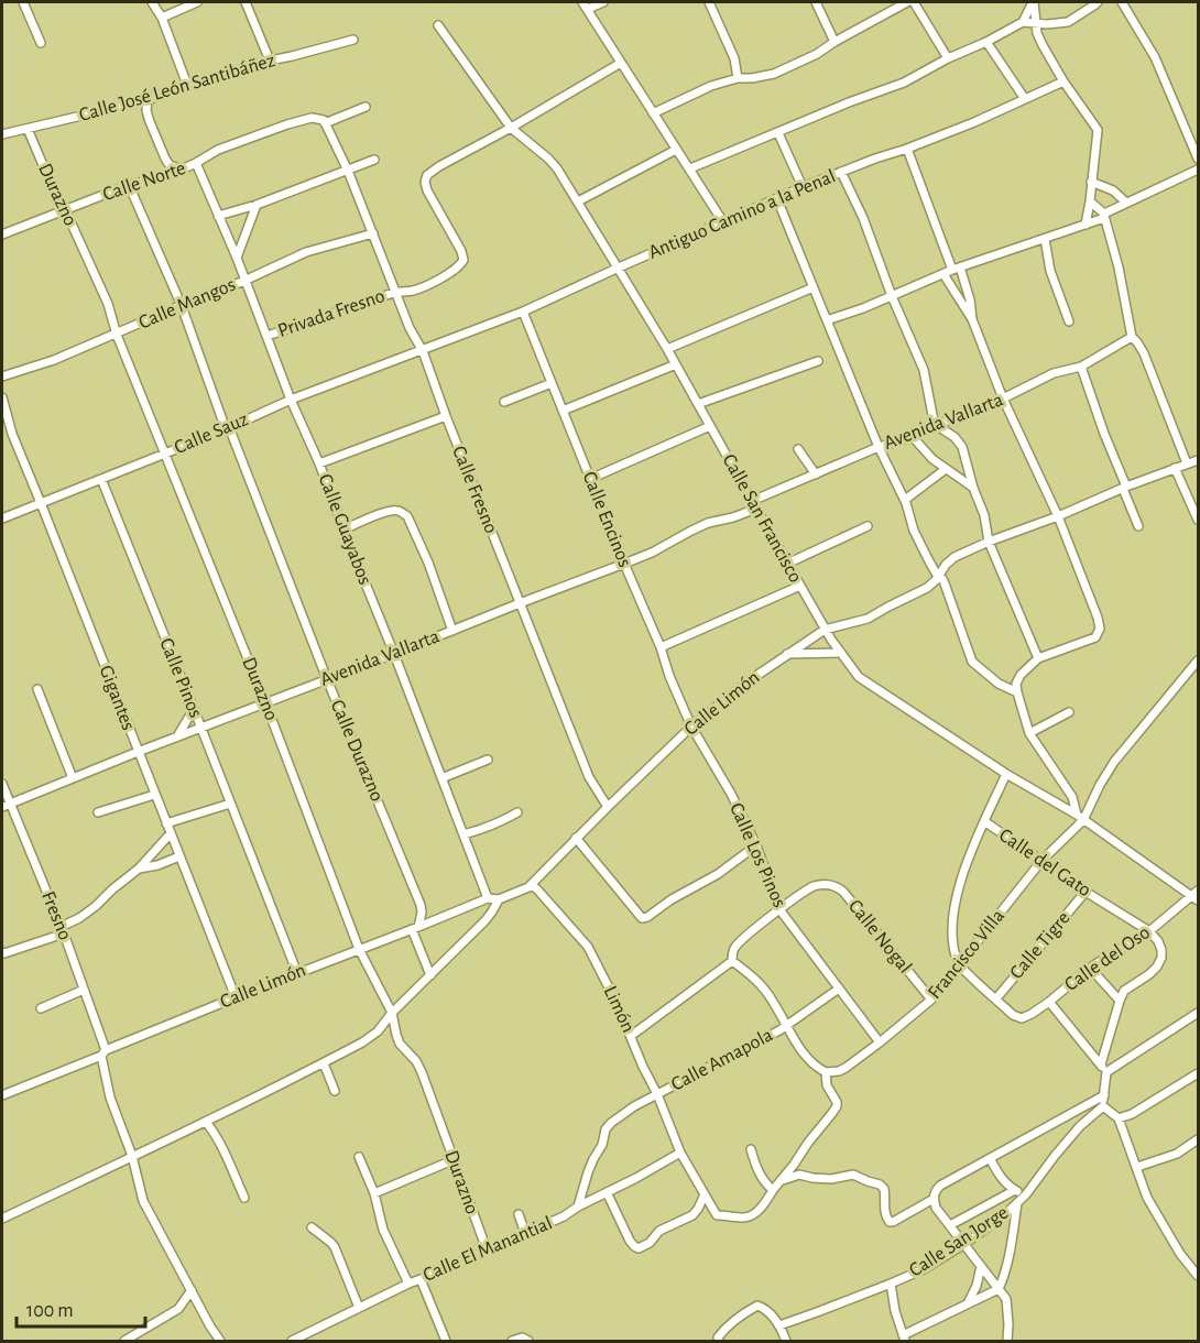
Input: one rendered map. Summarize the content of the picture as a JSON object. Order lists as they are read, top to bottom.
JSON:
{
  "streets": {
    "street": [
      "Calle José León Santibáñez",
      "Calle Norte",
      "Durazno",
      "Antiguo Camino a la Penal",
      "Calle Mangos",
      "Privada Fresno",
      "Avenida Vallarta",
      "Calle Sauz",
      "Calle Fresno",
      "Calle San Francisco",
      "Calle Encinos",
      "Calle Guayabos",
      "Calle Pinos",
      "Gigantes",
      "Calle Limón",
      "Calle Durazno",
      "Calle Los Pinos",
      "Calle del Gato",
      "Fresno",
      "Calle Nogal",
      "Calle Tigre",
      "Francisco Villa",
      "Calle del Oso",
      "Limón",
      "Calle Amapola",
      "Calle San Jorge",
      "Calle El Manantial"
    ]
  },
  "crossings": [
    ["Calle José León Santibáñez", "Durazno"],
    ["Calle Norte", "Durazno"],
    ["Calle Norte", "Calle Fresno"],
    ["Calle Norte", "Calle Guayabos"],
    ["Calle Norte", "Calle Durazno"],
    ["Durazno", "Calle Mangos"],
    ["Durazno", "Avenida Vallarta"],
    ["Durazno", "Calle Sauz"],
    ["Durazno", "Calle Limón"],
    ["Durazno", "Calle El Manantial"],
    ["Antiguo Camino a la Penal", "Calle Sauz"],
    ["Antiguo Camino a la Penal", "Calle Fresno"],
    ["Antiguo Camino a la Penal", "Calle San Francisco"],
    ["Antiguo Camino a la Penal", "Calle Encinos"],
    ["Calle Mangos", "Calle Fresno"],
    ["Calle Mangos", "Calle Guayabos"],
    ["Calle Mangos", "Calle Durazno"],
    ["Privada Fresno", "Calle Fresno"],
    ["Privada Fresno", "Calle San Francisco"],
    ["Privada Fresno", "Calle Guayabos"],
    ["Avenida Vallarta", "Calle Fresno"],
    ["Avenida Vallarta", "Calle San Francisco"],
    ["Avenida Vallarta", "Calle Encinos"],
    ["Avenida Vallarta", "Calle Guayabos"],
    ["Avenida Vallarta", "Calle Pinos"],
    ["Avenida Vallarta", "Gigantes"],
    ["Avenida Vallarta", "Calle Durazno"],
    ["Avenida Vallarta", "Fresno"],
    ["Calle Sauz", "Calle Fresno"],
    ["Calle Sauz", "Calle Guayabos"],
    ["Calle Sauz", "Calle Pinos"],
    ["Calle Sauz", "Gigantes"],
    ["Calle Sauz", "Calle Durazno"],
    ["Calle Fresno", "Calle Limón"],
    ["Calle San Francisco", "Calle Limón"],
    ["Calle San Francisco", "Calle del Gato"],
    ["Calle San Francisco", "Francisco Villa"],
    ["Calle San Francisco", "Calle del Oso"],
    ["Calle Encinos", "Calle Limón"],
    ["Calle Encinos", "Calle Los Pinos"],
    ["Calle Guayabos", "Calle Limón"],
    ["Calle Pinos", "Calle Limón"],
    ["Gigantes", "Calle Limón"],
    ["Calle Limón", "Calle Durazno"],
    ["Calle Limón", "Calle Los Pinos"],
    ["Calle Limón", "Fresno"],
    ["Calle Limón", "Limón"],
    ["Calle Los Pinos", "Calle Nogal"],
    ["Calle Los Pinos", "Francisco Villa"],
    ["Calle Los Pinos", "Calle Amapola"],
    ["Calle del Gato", "Calle Tigre"],
    ["Calle del Gato", "Francisco Villa"],
    ["Calle del Gato", "Calle del Oso"],
    ["Calle Nogal", "Francisco Villa"],
    ["Calle Tigre", "Calle del Oso"],
    ["Limón", "Calle Amapola"],
    ["Limón", "Calle El Manantial"],
    ["Calle Amapola", "Calle El Manantial"]
  ],
  "scale_bar": "100 m"
}
